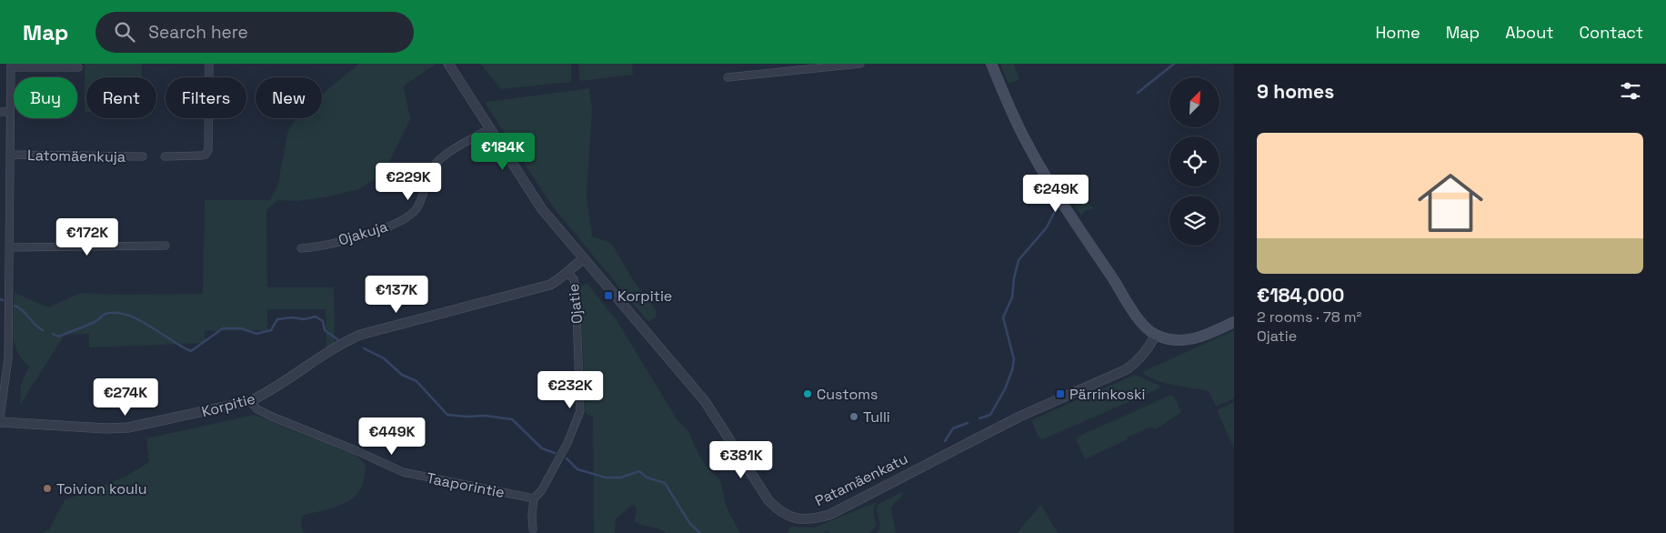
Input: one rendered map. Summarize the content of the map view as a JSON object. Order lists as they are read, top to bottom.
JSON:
{
  "streets": {
    "street": [
      "Latomäenkuja",
      "Ojakuja",
      "Ojatie",
      "Korpitie",
      "Patamäenkatu",
      "Taaporintie"
    ]
  },
  "crossings": [
    ["Ojatie", "Korpitie"],
    ["Ojatie", "Patamäenkatu"],
    ["Ojatie", "Taaporintie"],
    ["Korpitie", "Taaporintie"]
  ],
  "places": {
    "transit": ["Korpitie", "Pärrinkoski"],
    "other": ["Customs", "Tulli", "Toivion koulu"]
  },
  "north": "top right",
  "page": {
    "header": "Map",
    "search": "Search here",
    "nav": [
      "Home",
      "Map",
      "About",
      "Contact"
    ],
    "heading": "9 homes",
    "chip": [
      "Buy",
      "Rent",
      "Filters",
      "New"
    ],
    "list": [
      {
        "name": "€184,000",
        "note": "2 rooms · 78 m² · Ojatie"
      }
    ],
    "price": [
      "€184K",
      "€229K",
      "€249K",
      "€172K",
      "€137K",
      "€232K",
      "€274K",
      "€449K",
      "€381K"
    ]
  }
}
